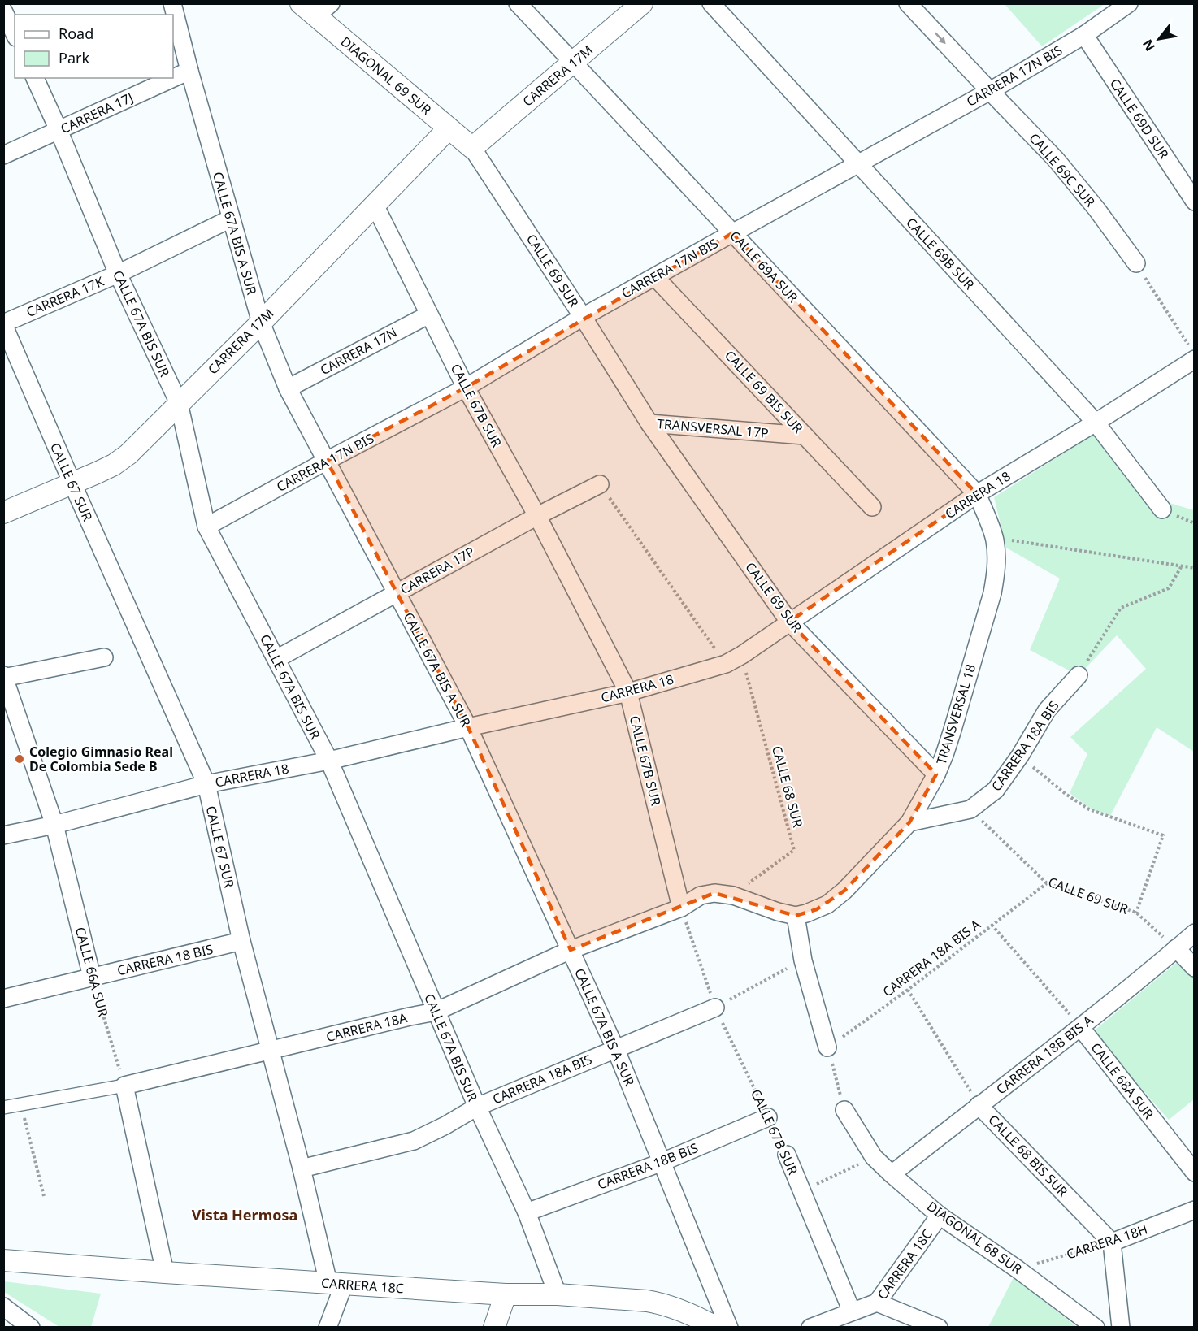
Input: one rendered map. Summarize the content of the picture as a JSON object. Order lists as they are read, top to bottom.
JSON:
{
  "streets": {
    "street": [
      "DIAGONAL 69 SUR",
      "CARRERA 17M",
      "CARRERA 17N BIS",
      "CARRERA 17J",
      "CALLE 69D SUR",
      "CALLE 69C SUR",
      "CALLE 67A BIS A SUR",
      "CALLE 69B SUR",
      "CALLE 69A SUR",
      "CALLE 69 SUR",
      "CARRERA 17K",
      "CALLE 67A BIS SUR",
      "CARRERA 17N",
      "CALLE 69 BIS SUR",
      "CALLE 67B SUR",
      "TRANSVERSAL 17P",
      "CALLE 67 SUR",
      "CARRERA 18",
      "CARRERA 17P",
      "TRANSVERSAL 18",
      "CARRERA 18A BIS",
      "CARRERA 18 BIS",
      "CALLE 66A SUR",
      "CARRERA 18A",
      "CARRERA 18B BIS A",
      "CALLE 68A SUR",
      "CALLE 68 BIS SUR",
      "CARRERA 18B BIS",
      "DIAGONAL 68 SUR",
      "CARRERA 18H",
      "CARRERA 18C"
    ],
    "path": ["CALLE 68 SUR", "CARRERA 18A BIS A"]
  },
  "crossings": [
    ["DIAGONAL 69 SUR", "CARRERA 17M"],
    ["DIAGONAL 69 SUR", "CALLE 69 SUR"],
    ["CARRERA 17M", "CALLE 67A BIS A SUR"],
    ["CARRERA 17M", "CALLE 69A SUR"],
    ["CARRERA 17M", "CALLE 69 SUR"],
    ["CARRERA 17M", "CALLE 67A BIS SUR"],
    ["CARRERA 17M", "CALLE 67B SUR"],
    ["CARRERA 17M", "CALLE 67 SUR"],
    ["CARRERA 17N BIS", "CALLE 69D SUR"],
    ["CARRERA 17N BIS", "CALLE 69C SUR"],
    ["CARRERA 17N BIS", "CALLE 67A BIS A SUR"],
    ["CARRERA 17N BIS", "CALLE 69B SUR"],
    ["CARRERA 17N BIS", "CALLE 69A SUR"],
    ["CARRERA 17N BIS", "CALLE 69 SUR"],
    ["CARRERA 17N BIS", "CALLE 67A BIS SUR"],
    ["CARRERA 17N BIS", "CALLE 69 BIS SUR"],
    ["CARRERA 17N BIS", "CALLE 67B SUR"],
    ["CARRERA 17J", "CALLE 67A BIS A SUR"],
    ["CARRERA 17J", "CALLE 67A BIS SUR"],
    ["CALLE 67A BIS A SUR", "CARRERA 17K"],
    ["CALLE 67A BIS A SUR", "CARRERA 17N"],
    ["CALLE 67A BIS A SUR", "CARRERA 18"],
    ["CALLE 67A BIS A SUR", "CARRERA 17P"],
    ["CALLE 67A BIS A SUR", "CARRERA 18A BIS"],
    ["CALLE 67A BIS A SUR", "CARRERA 18A"],
    ["CALLE 67A BIS A SUR", "CARRERA 18B BIS"],
    ["CALLE 69B SUR", "CARRERA 18"],
    ["CALLE 69A SUR", "CARRERA 18"],
    ["CALLE 69A SUR", "TRANSVERSAL 18"],
    ["CALLE 69 SUR", "TRANSVERSAL 17P"],
    ["CALLE 69 SUR", "CARRERA 18"],
    ["CALLE 69 SUR", "TRANSVERSAL 18"],
    ["CALLE 69 SUR", "CARRERA 18A BIS"],
    ["CALLE 69 SUR", "CARRERA 18A BIS A"],
    ["CALLE 69 SUR", "CARRERA 18B BIS A"],
    ["CARRERA 17K", "CALLE 67A BIS SUR"],
    ["CARRERA 17K", "CALLE 67 SUR"],
    ["CALLE 67A BIS SUR", "CARRERA 18"],
    ["CALLE 67A BIS SUR", "CARRERA 17P"],
    ["CALLE 67A BIS SUR", "CARRERA 18A BIS"],
    ["CALLE 67A BIS SUR", "CARRERA 18A"],
    ["CALLE 67A BIS SUR", "CARRERA 18B BIS"],
    ["CALLE 67A BIS SUR", "CARRERA 18C"],
    ["CARRERA 17N", "CALLE 67B SUR"],
    ["CALLE 69 BIS SUR", "TRANSVERSAL 17P"],
    ["CALLE 67B SUR", "CARRERA 18"],
    ["CALLE 67B SUR", "CARRERA 17P"],
    ["CALLE 67B SUR", "CARRERA 18A BIS"],
    ["CALLE 67B SUR", "CARRERA 18A"],
    ["CALLE 67B SUR", "CARRERA 18B BIS"],
    ["CALLE 67B SUR", "CARRERA 18C"],
    ["CALLE 67 SUR", "CARRERA 18"],
    ["CALLE 67 SUR", "CARRERA 18A BIS"],
    ["CALLE 67 SUR", "CARRERA 18 BIS"],
    ["CALLE 67 SUR", "CARRERA 18A"],
    ["CALLE 67 SUR", "CARRERA 18C"],
    ["CARRERA 18", "CALLE 68 SUR"],
    ["CARRERA 18", "CALLE 66A SUR"],
    ["TRANSVERSAL 18", "CARRERA 18A BIS"],
    ["TRANSVERSAL 18", "CARRERA 18A"],
    ["CALLE 68 SUR", "CARRERA 18A"],
    ["CARRERA 18A BIS A", "CALLE 68 BIS SUR"],
    ["CARRERA 18 BIS", "CALLE 66A SUR"],
    ["CALLE 66A SUR", "CARRERA 18A"],
    ["CARRERA 18B BIS A", "CALLE 68A SUR"],
    ["CARRERA 18B BIS A", "CALLE 68 BIS SUR"],
    ["CARRERA 18B BIS A", "DIAGONAL 68 SUR"],
    ["CALLE 68 BIS SUR", "CARRERA 18H"],
    ["DIAGONAL 68 SUR", "CARRERA 18H"],
    ["DIAGONAL 68 SUR", "CARRERA 18C"]
  ],
  "districts": ["Vista Hermosa"],
  "places": ["Colegio Gimnasio Real De Colombia Sede B"],
  "legend": ["Road", "Park"],
  "north": "bottom left"
}
